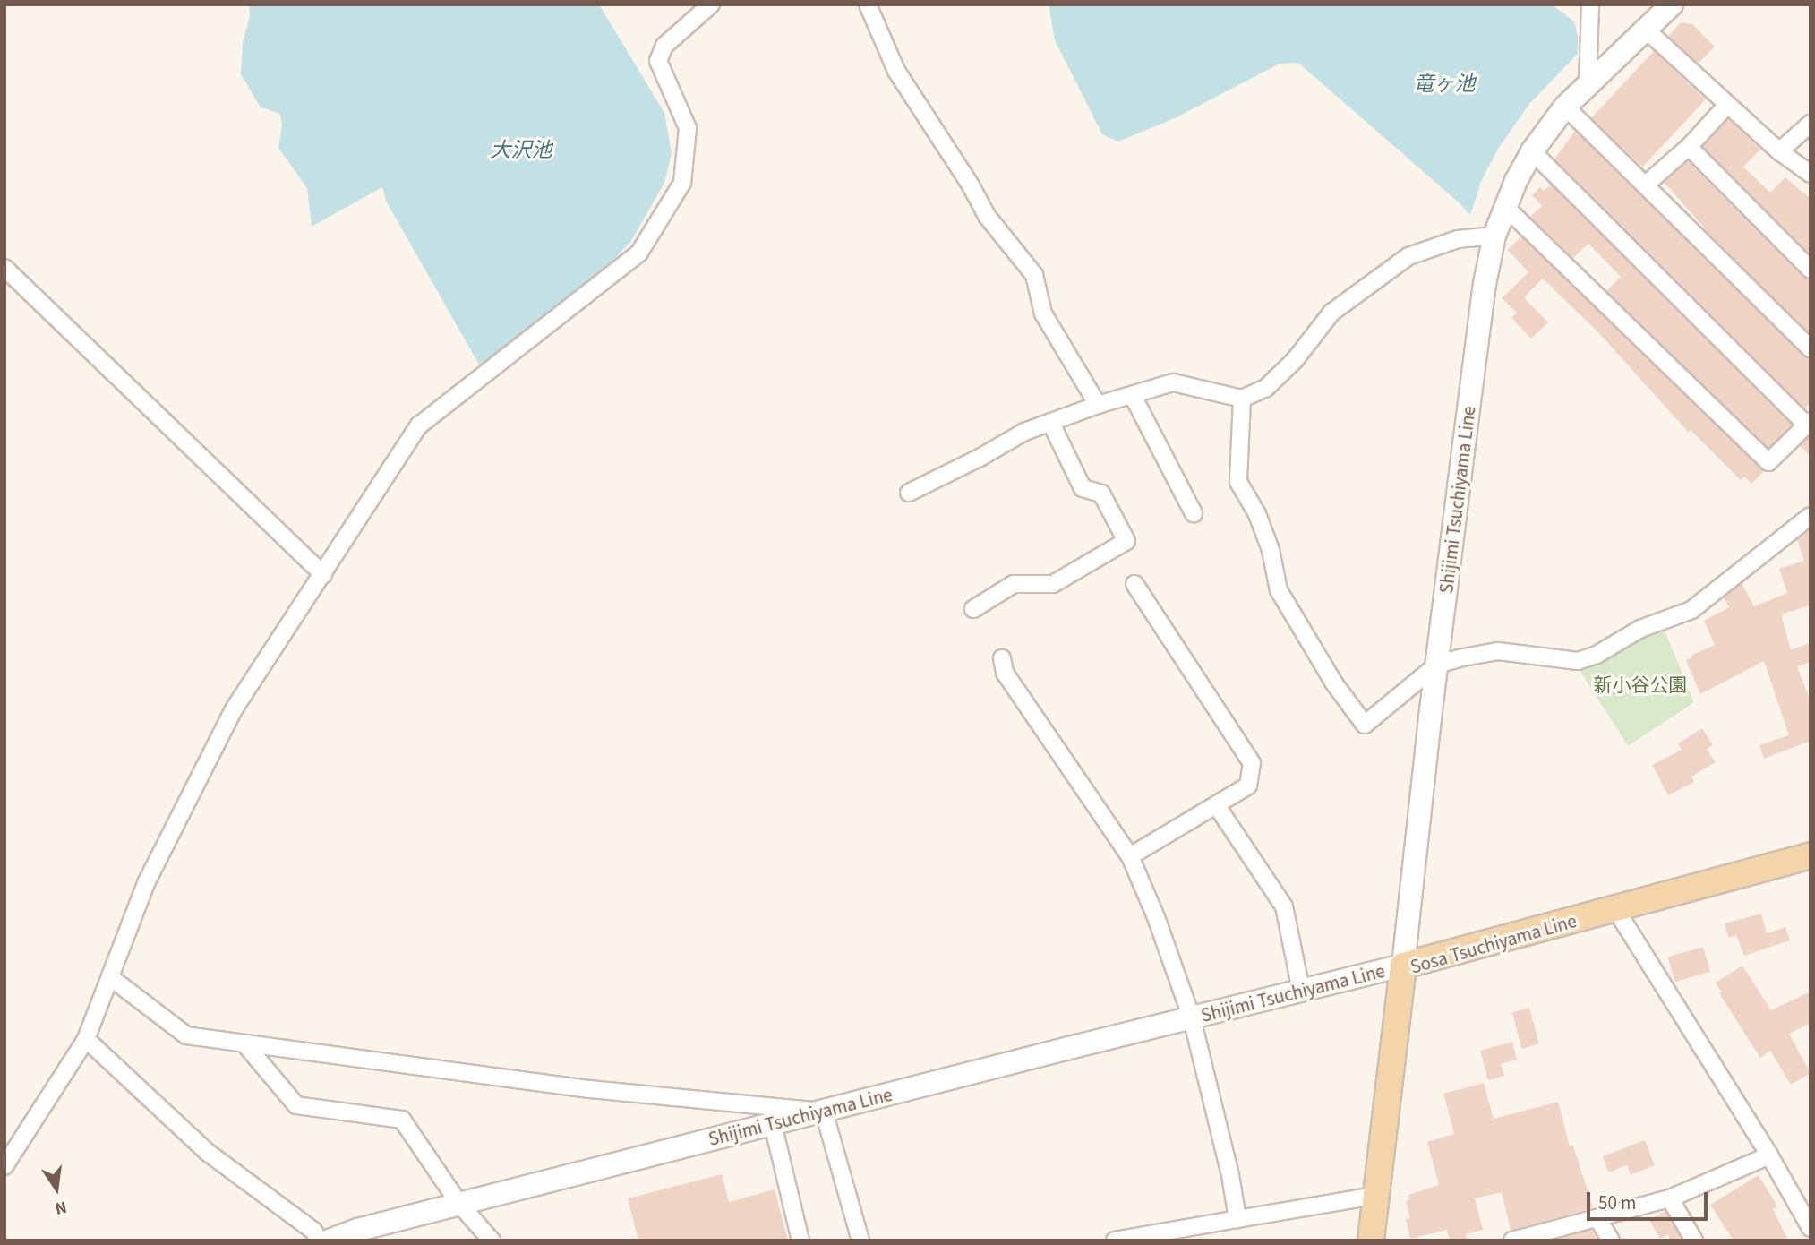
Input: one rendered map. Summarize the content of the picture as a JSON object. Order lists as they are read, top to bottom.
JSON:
{
  "streets": {
    "main road": ["Shijimi Tsuchiyama Line", "Sosa Tsuchiyama Line"]
  },
  "crossings": [
    ["Shijimi Tsuchiyama Line", "Sosa Tsuchiyama Line"]
  ],
  "water": ["竜ヶ池", "大沢池"],
  "parks": ["新小谷公園"],
  "scale_bar": "50 m",
  "north": "bottom"
}
